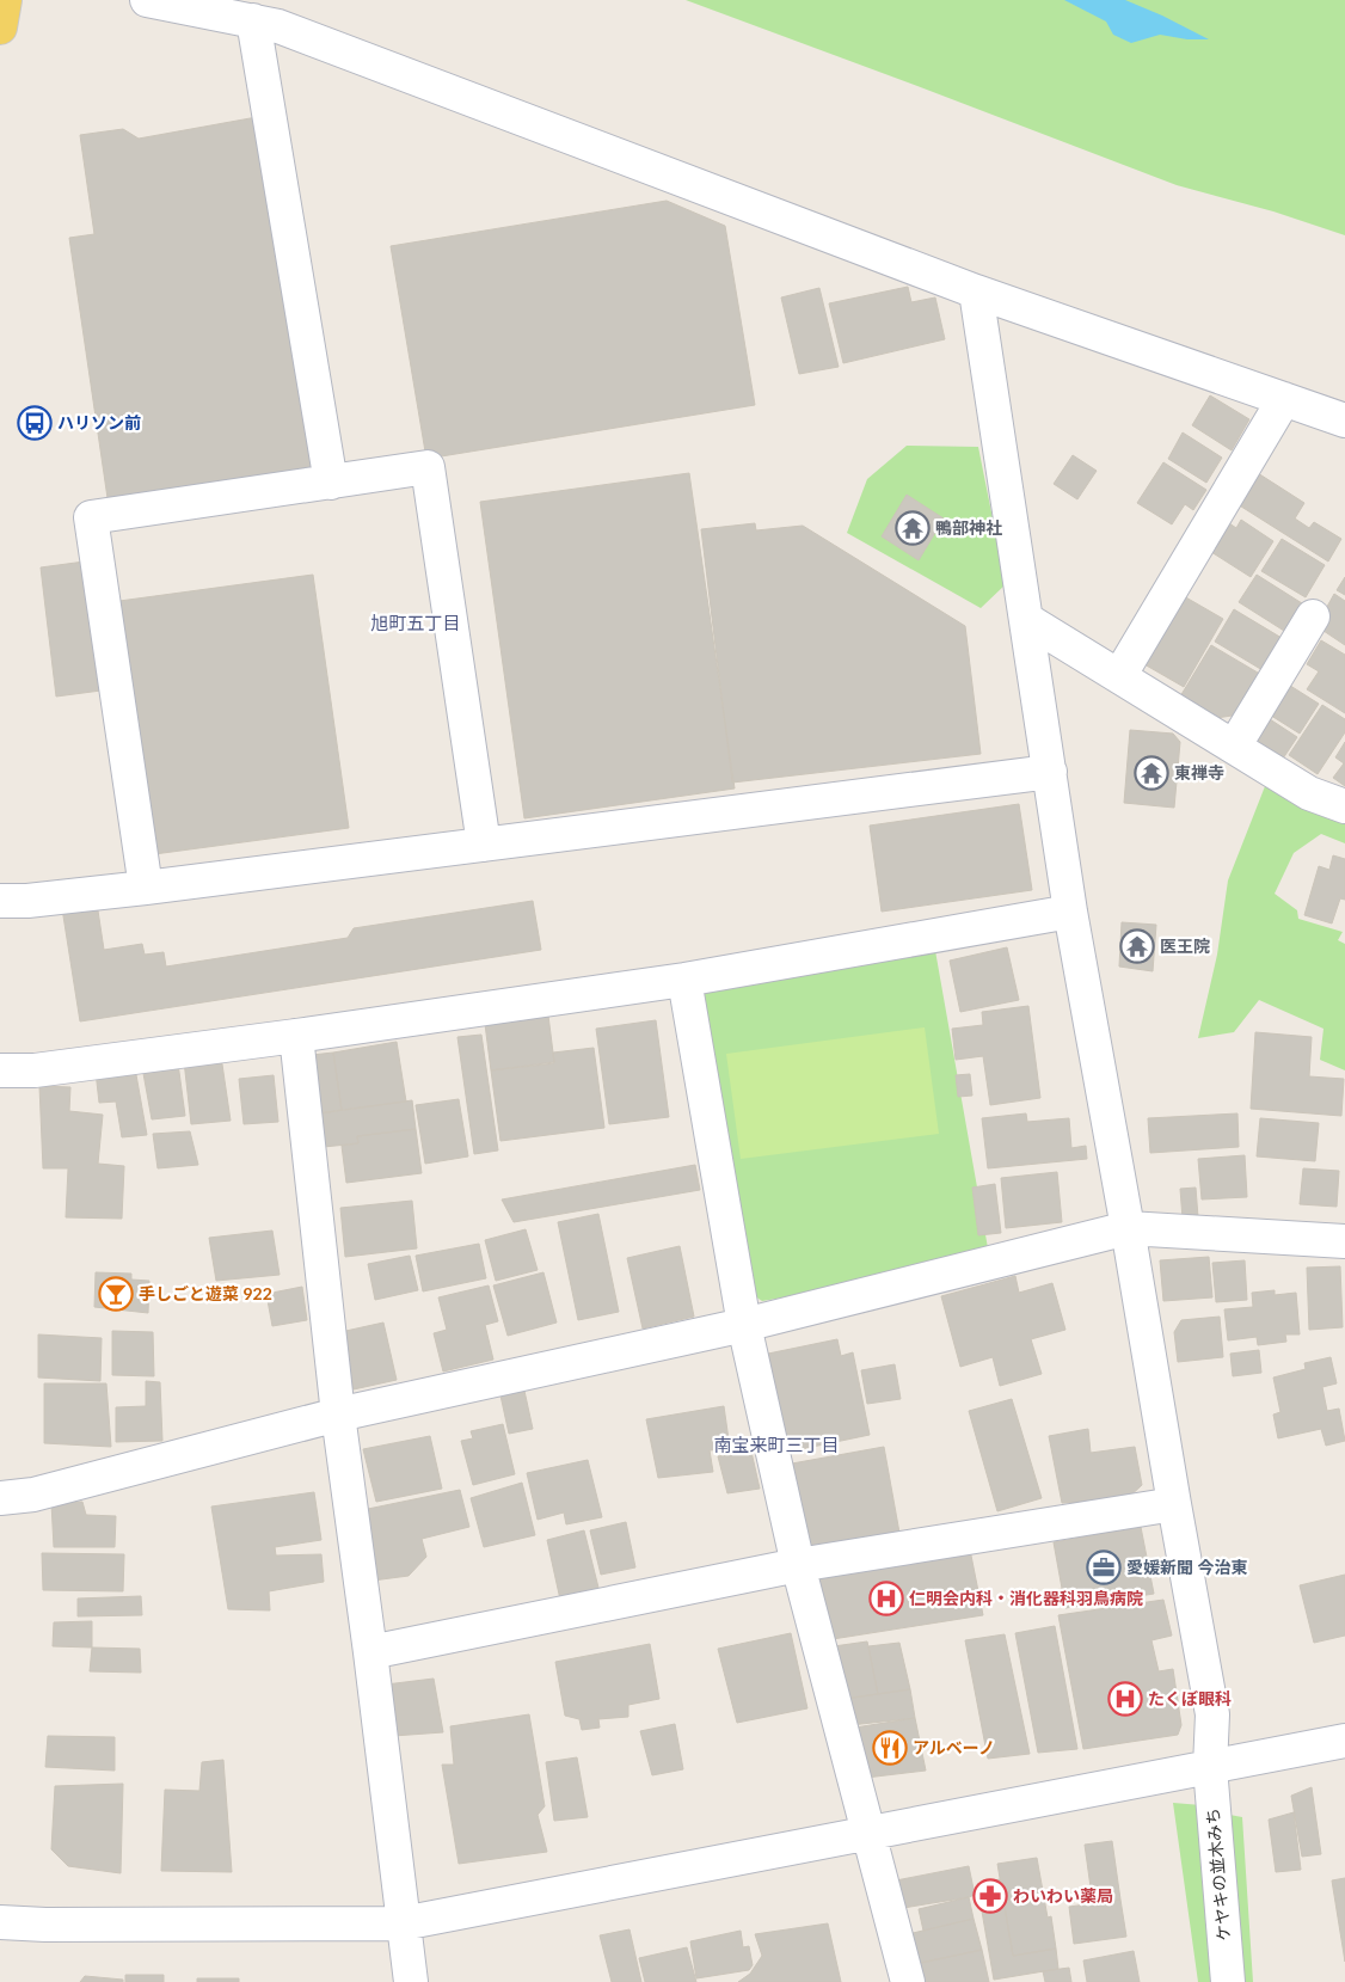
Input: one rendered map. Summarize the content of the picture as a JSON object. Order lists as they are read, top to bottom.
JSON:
{
  "streets": {
    "street": ["ケヤキの並木みち"]
  },
  "districts": ["旭町五丁目", "南宝来町三丁目"],
  "places": {
    "bus stop": ["ハリソン前"],
    "temple": ["鴨部神社", "東禅寺", "医王院"],
    "bar": ["手しごと遊菜 922"],
    "office": ["愛媛新聞 今治東"],
    "hospital": ["仁明会内科・消化器科羽鳥病院", "たくぼ眼科"],
    "restaurant": ["アルベーノ"],
    "pharmacy": ["わいわい薬局"]
  }
}
